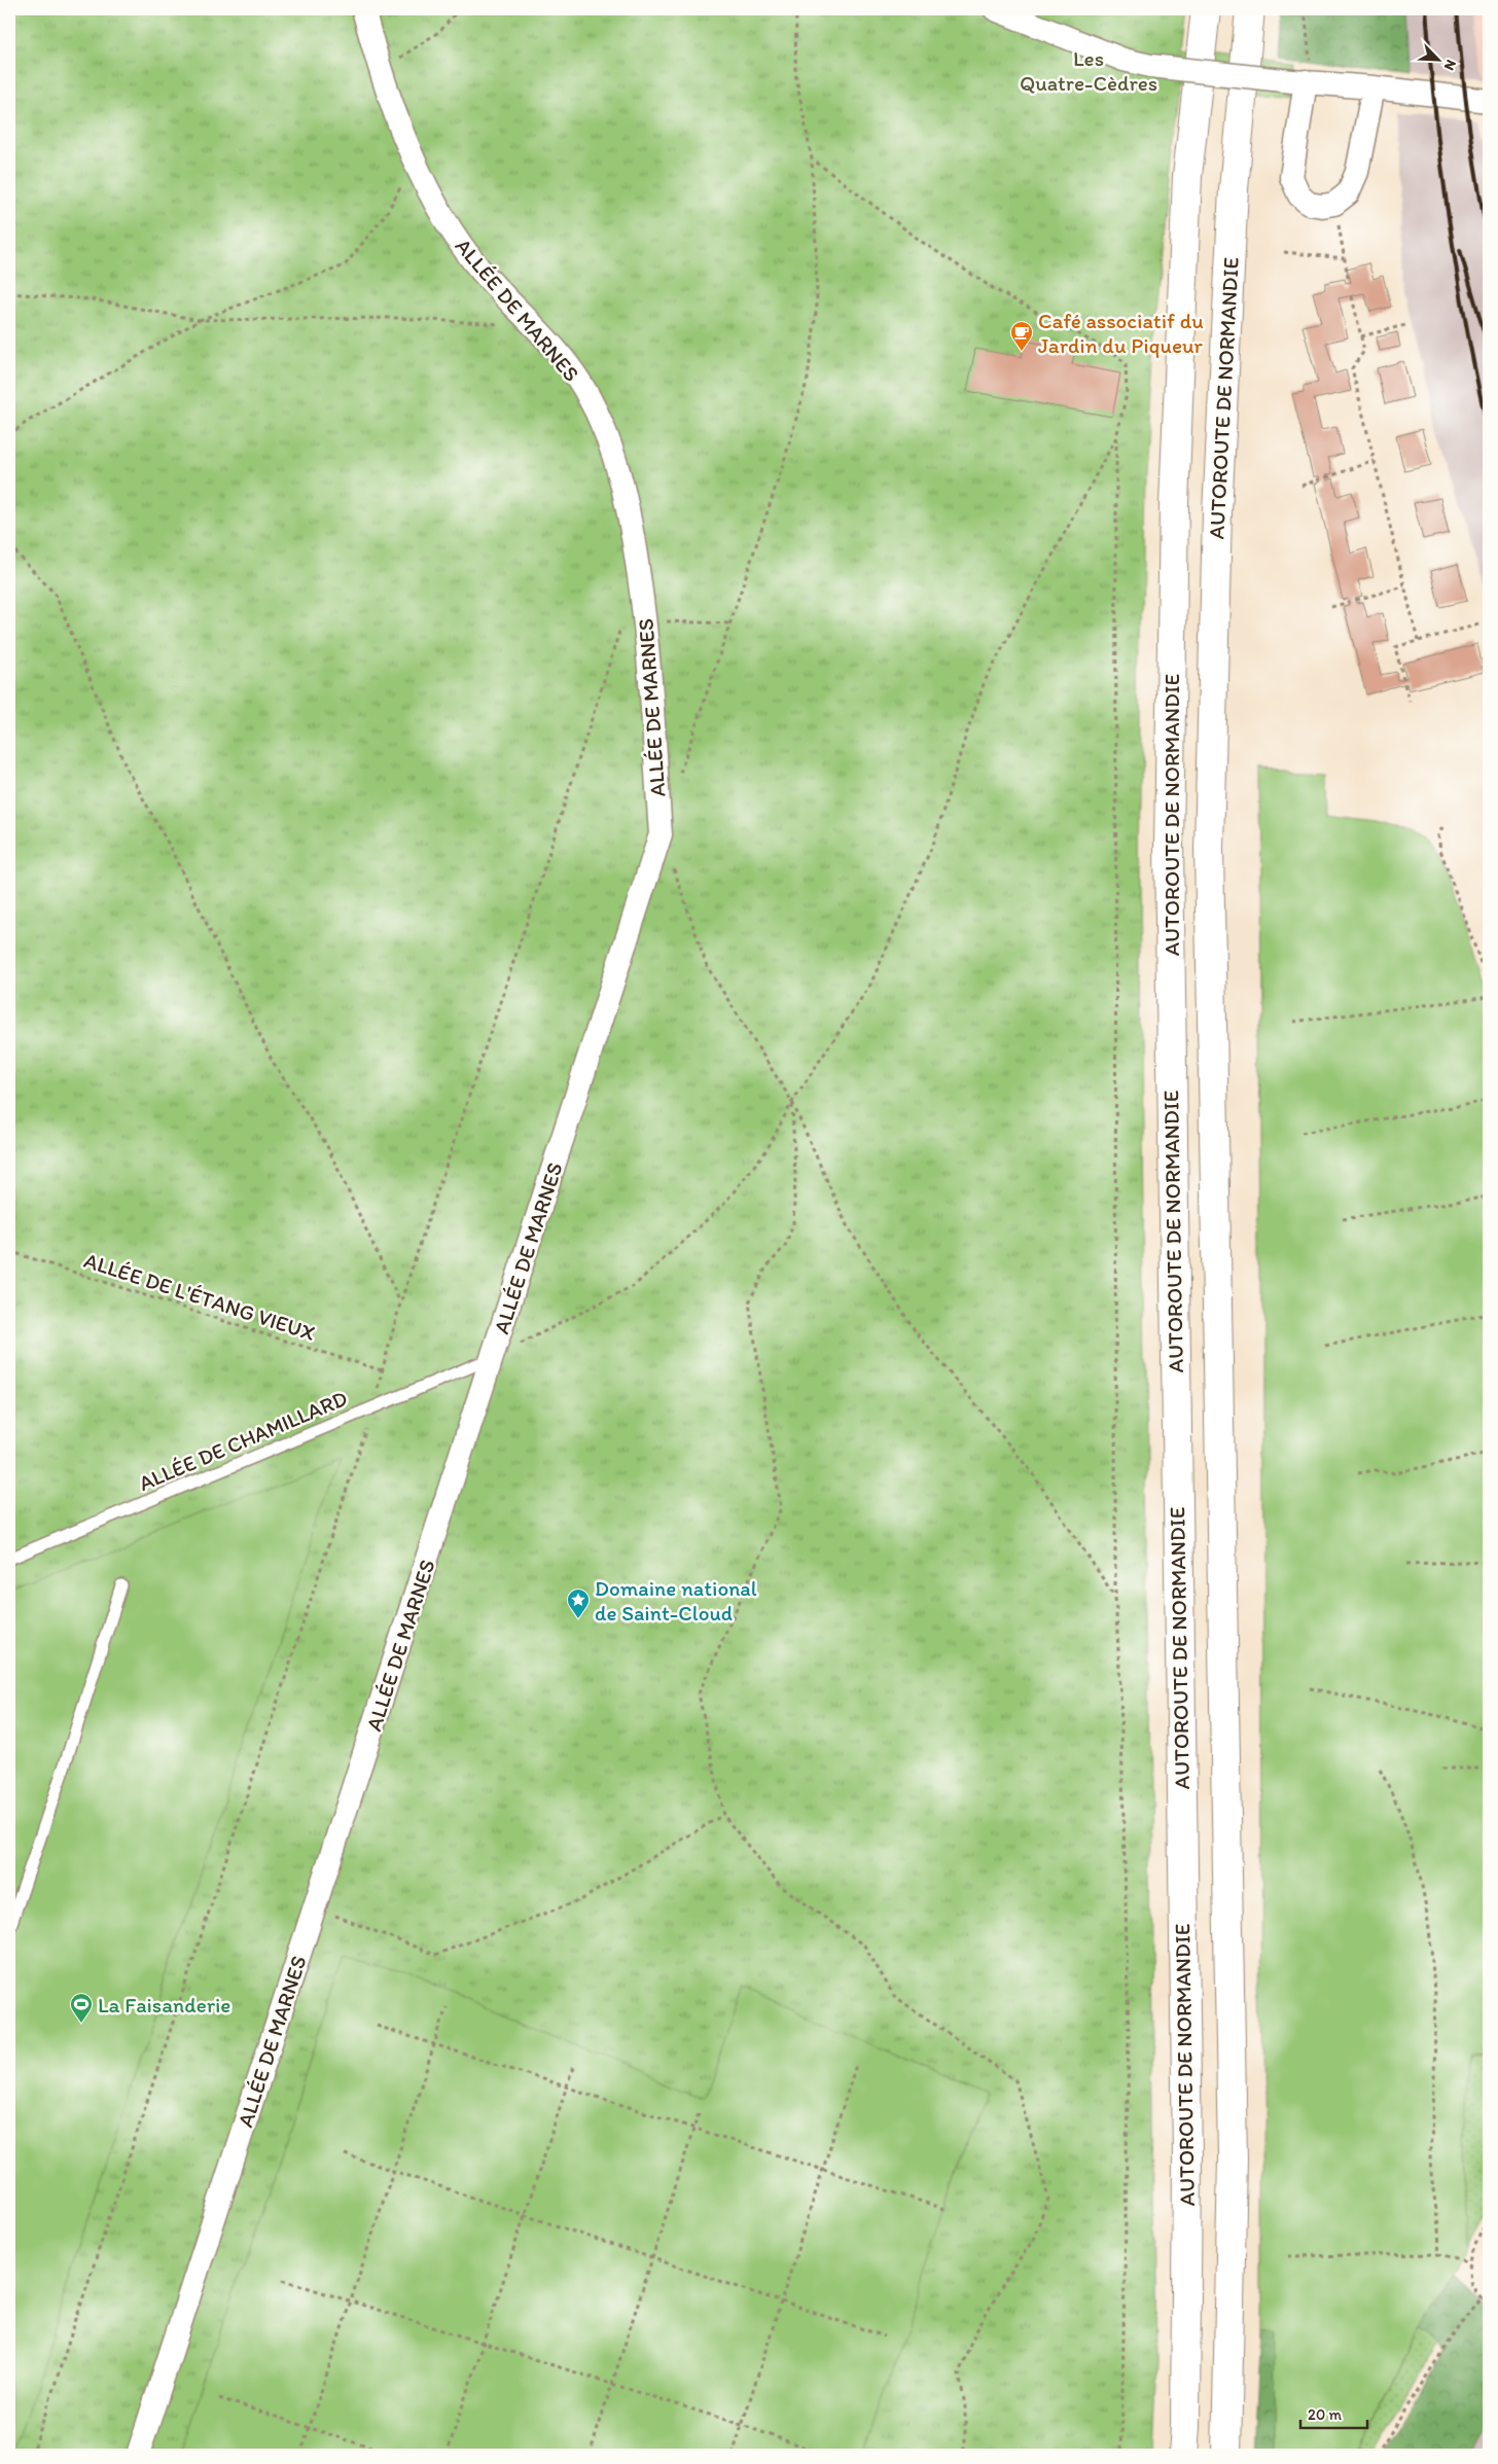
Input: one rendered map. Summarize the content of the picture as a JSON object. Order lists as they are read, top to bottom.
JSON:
{
  "streets": {
    "highway": ["AUTOROUTE DE NORMANDIE"],
    "street": ["ALLÉE DE MARNES"],
    "lane": ["ALLÉE DE CHAMILLARD"],
    "path": ["ALLÉE DE L'ÉTANG VIEUX"]
  },
  "crossings": [
    ["ALLÉE DE MARNES", "ALLÉE DE CHAMILLARD"]
  ],
  "parks": ["Les Quatre-Cèdres"],
  "places": {
    "cafe": ["Café associatif du Jardin du Piqueur"],
    "place": ["Domaine national de Saint-Cloud"],
    "sports": ["La Faisanderie"]
  },
  "scale_bar": "20 m",
  "north": "bottom right"
}
